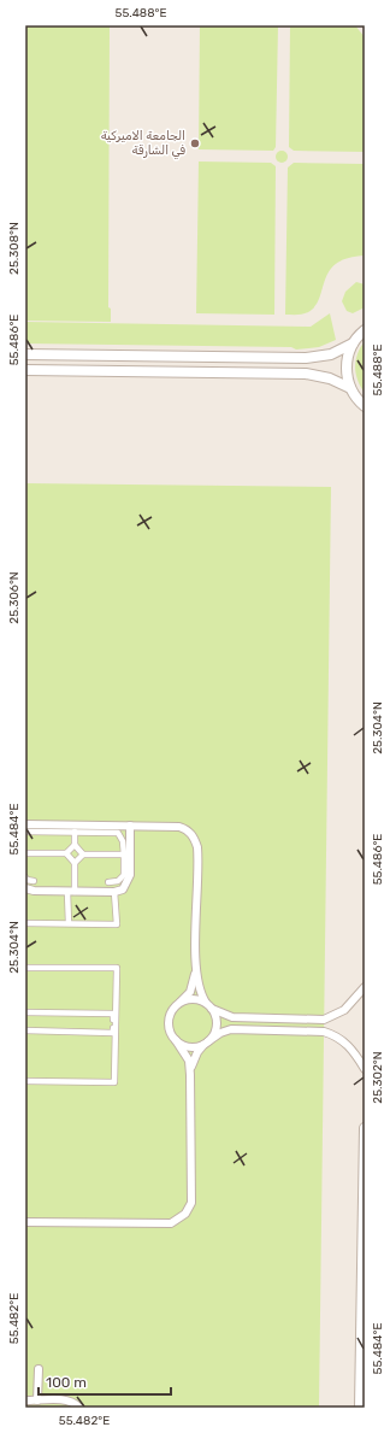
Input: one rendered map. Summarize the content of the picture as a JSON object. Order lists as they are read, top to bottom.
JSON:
{
  "places": ["الجامعة الاميركية في الشارقة"],
  "scale_bar": "100 m",
  "coordinates": [
    "55.488°E",
    "25.308°N",
    "55.486°E",
    "25.306°N",
    "25.304°N",
    "55.484°E",
    "25.302°N",
    "55.482°E"
  ]
}
